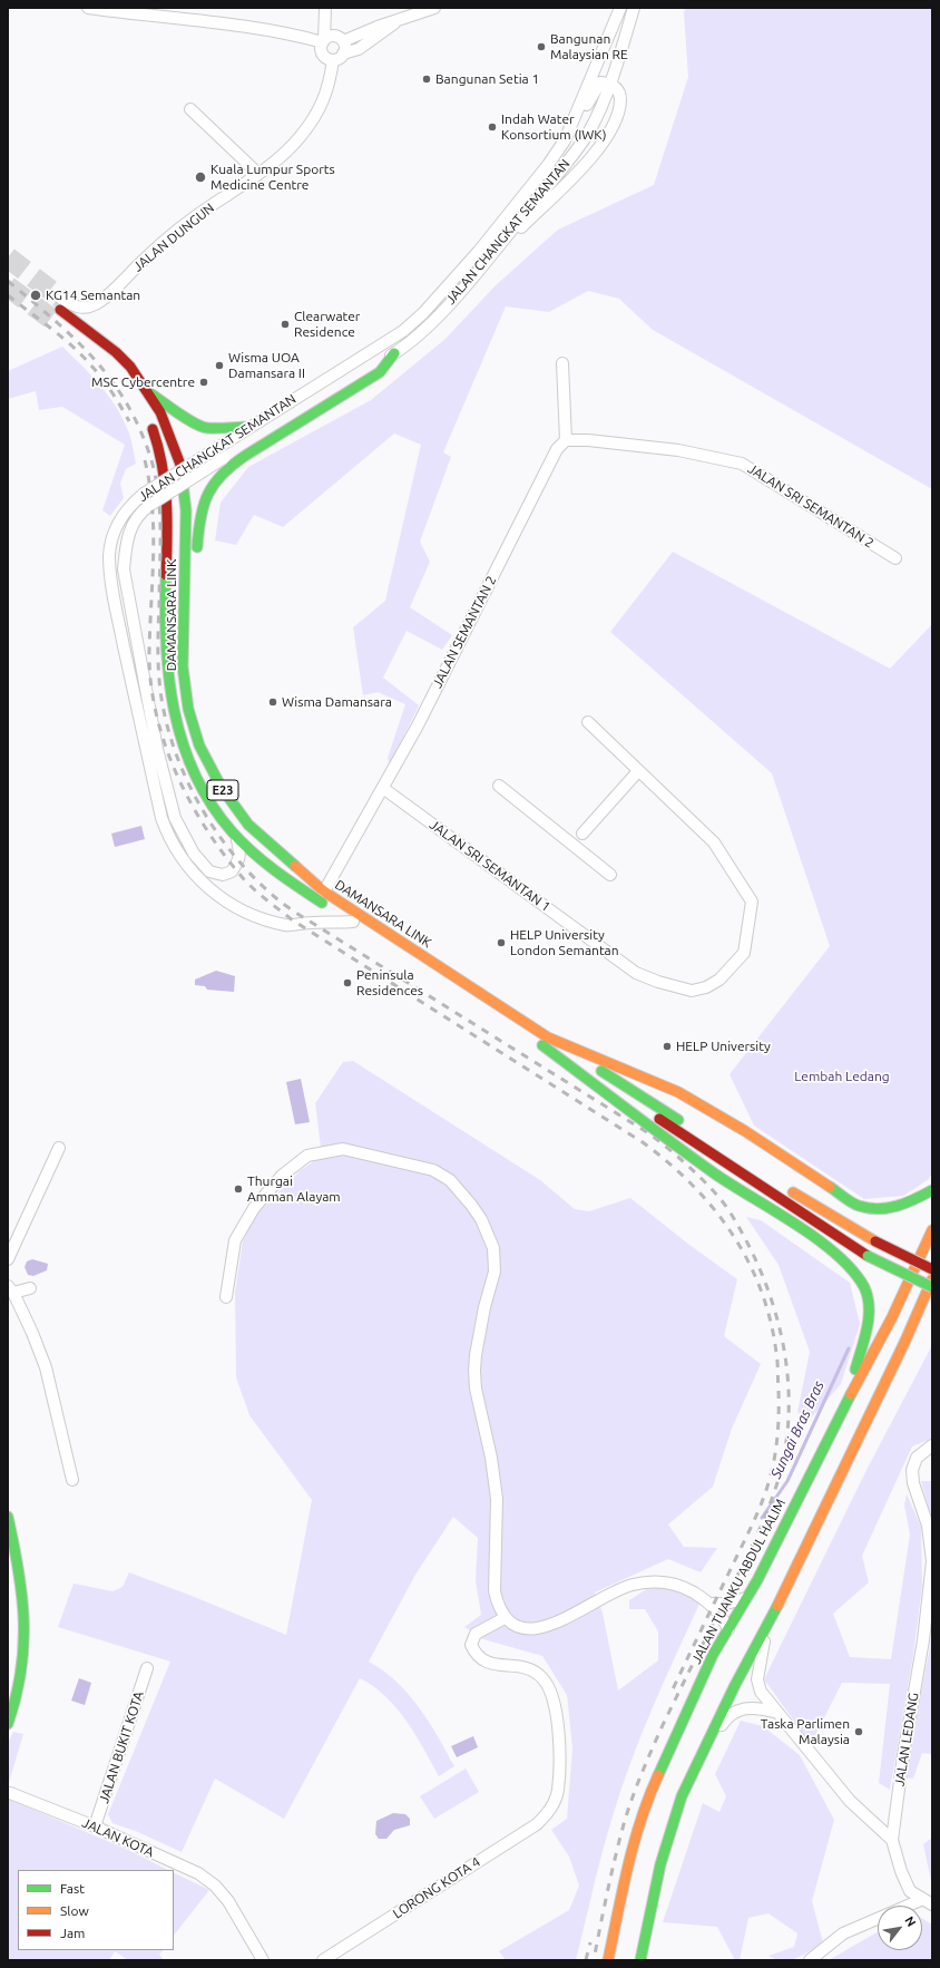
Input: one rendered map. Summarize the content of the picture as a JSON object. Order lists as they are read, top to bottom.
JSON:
{
  "streets": {
    "main road": ["DAMANSARA LINK", "E23", "JALAN TUANKU ABDUL HALIM"],
    "street": [
      "JALAN CHANGKAT SEMANTAN",
      "JALAN DUNGUN",
      "JALAN SRI SEMANTAN 2",
      "JALAN SEMANTAN 2",
      "JALAN SRI SEMANTAN 1",
      "JALAN LEDANG",
      "JALAN BUKIT KOTA",
      "JALAN KOTA",
      "LORONG KOTA 4"
    ]
  },
  "crossings": [
    ["JALAN CHANGKAT SEMANTAN", "DAMANSARA LINK"],
    ["JALAN DUNGUN", "DAMANSARA LINK"],
    ["JALAN SRI SEMANTAN 2", "JALAN SEMANTAN 2"],
    ["DAMANSARA LINK", "JALAN SEMANTAN 2"],
    ["JALAN SEMANTAN 2", "JALAN SRI SEMANTAN 1"],
    ["JALAN BUKIT KOTA", "JALAN KOTA"]
  ],
  "water": ["Sungai Bras Bras"],
  "parks": ["Lembah Ledang"],
  "places": [
    "Bangunan Malaysian RE",
    "Bangunan Setia 1",
    "Indah Water Konsortium (IWK)",
    "Kuala Lumpur Sports Medicine Centre",
    "KG14 Semantan",
    "Clearwater Residence",
    "Wisma UOA Damansara II",
    "MSC Cybercentre",
    "Wisma Damansara",
    "HELP University London Semantan",
    "Peninsula Residences",
    "HELP University",
    "Thurgai Amman Alayam",
    "Taska Parlimen Malaysia"
  ],
  "legend": ["Fast", "Slow", "Jam"],
  "north": "top right"
}
